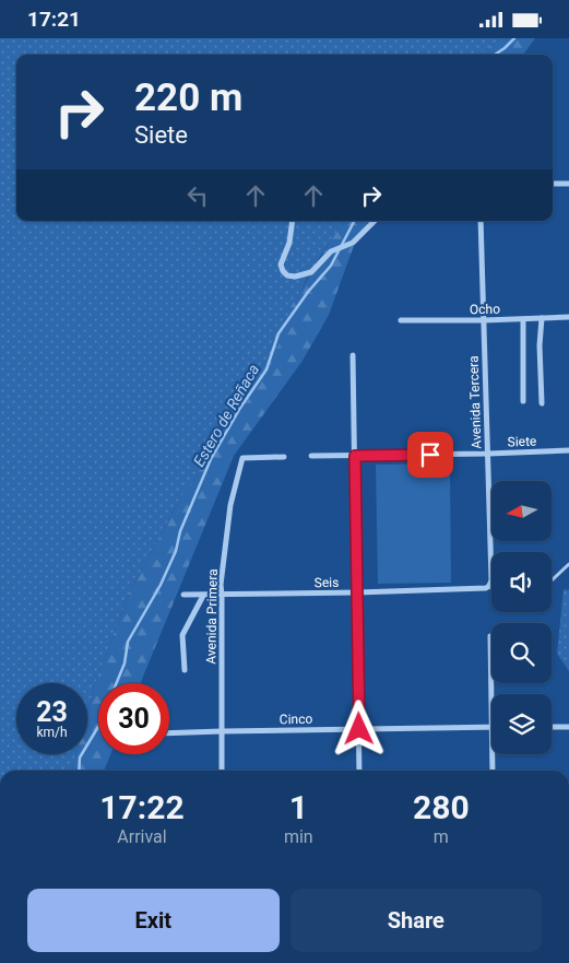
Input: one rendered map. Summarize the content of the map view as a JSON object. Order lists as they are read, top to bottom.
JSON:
{
  "streets": {
    "street": [
      "Ocho",
      "Avenida Tercera",
      "Siete",
      "Seis",
      "Avenida Primera",
      "Cinco"
    ]
  },
  "crossings": [
    ["Ocho", "Avenida Tercera"],
    ["Avenida Tercera", "Siete"],
    ["Avenida Tercera", "Seis"],
    ["Seis", "Avenida Primera"],
    ["Avenida Primera", "Cinco"]
  ],
  "water": ["Estero de Reñaca"],
  "north": "left",
  "page": {
    "status": "17:21",
    "turn": ["220 m", "Siete"],
    "speed": "23 km/h",
    "limit": "30",
    "eta": [
      "17:22",
      "Arrival",
      "1",
      "min",
      "280",
      "m"
    ],
    "buttons": ["Exit", "Share"]
  }
}
